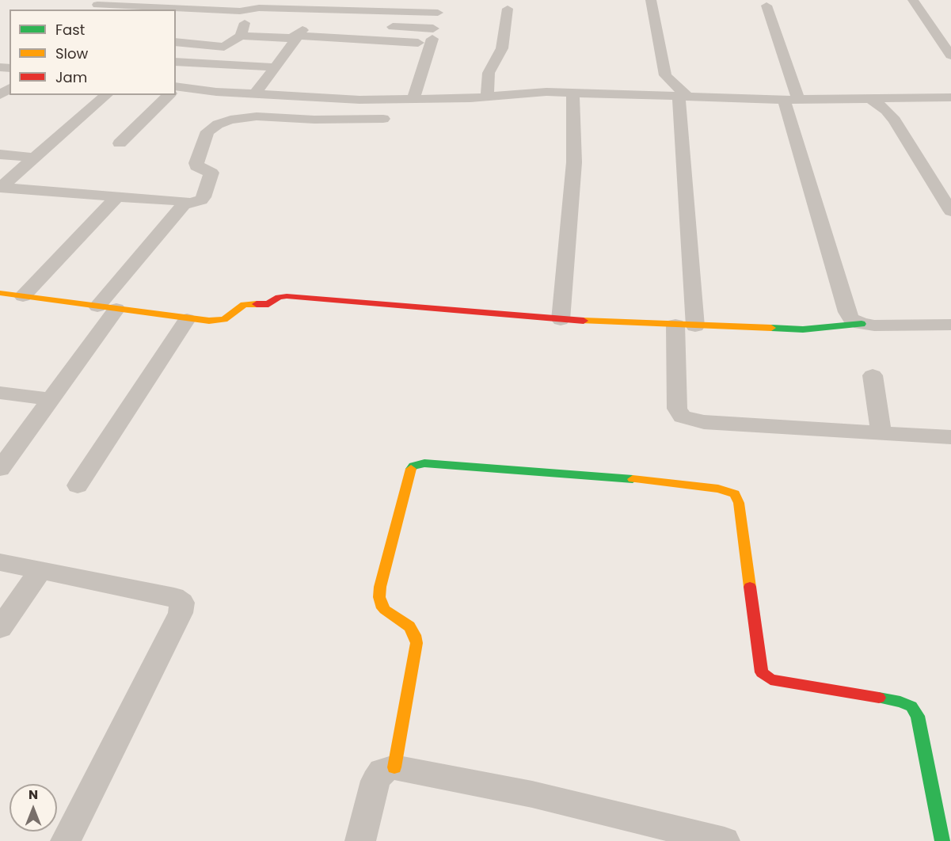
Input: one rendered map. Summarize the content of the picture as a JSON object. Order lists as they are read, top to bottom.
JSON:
{
  "legend": ["Fast", "Slow", "Jam"],
  "north": "top"
}
